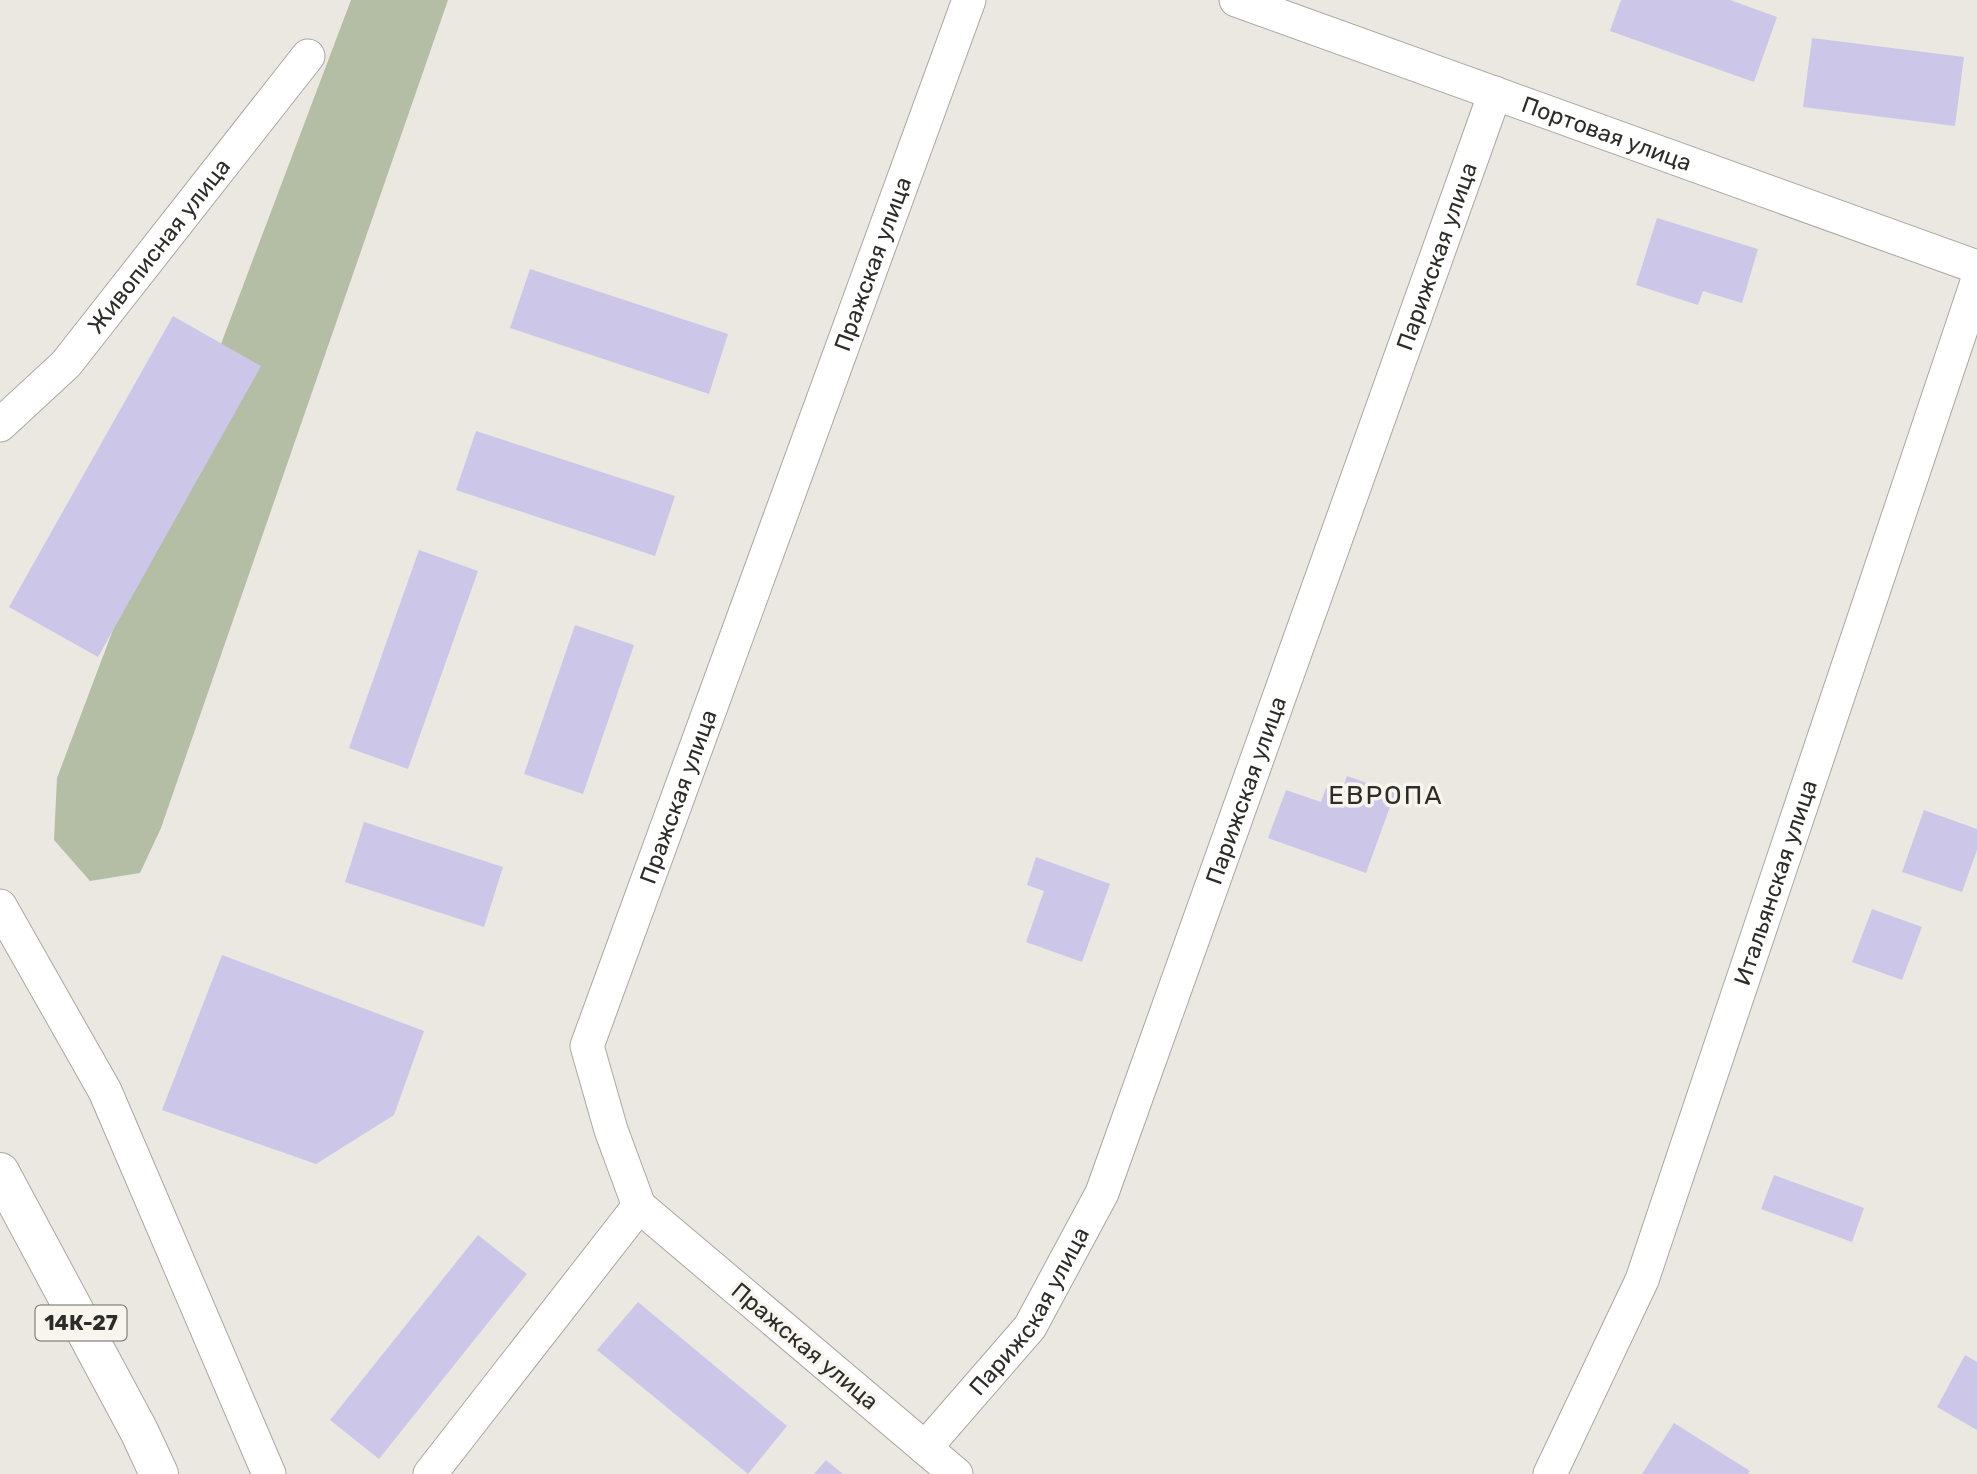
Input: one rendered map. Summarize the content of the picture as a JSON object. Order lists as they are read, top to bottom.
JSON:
{
  "streets": {
    "main road": ["14К-27"],
    "street": [
      "Портовая улица",
      "Живописная улица",
      "Парижская улица",
      "Пражская улица",
      "Итальянская улица"
    ]
  },
  "crossings": [
    ["Портовая улица", "Парижская улица"],
    ["Парижская улица", "Пражская улица"]
  ],
  "districts": ["ЕВРОПА"]
}
